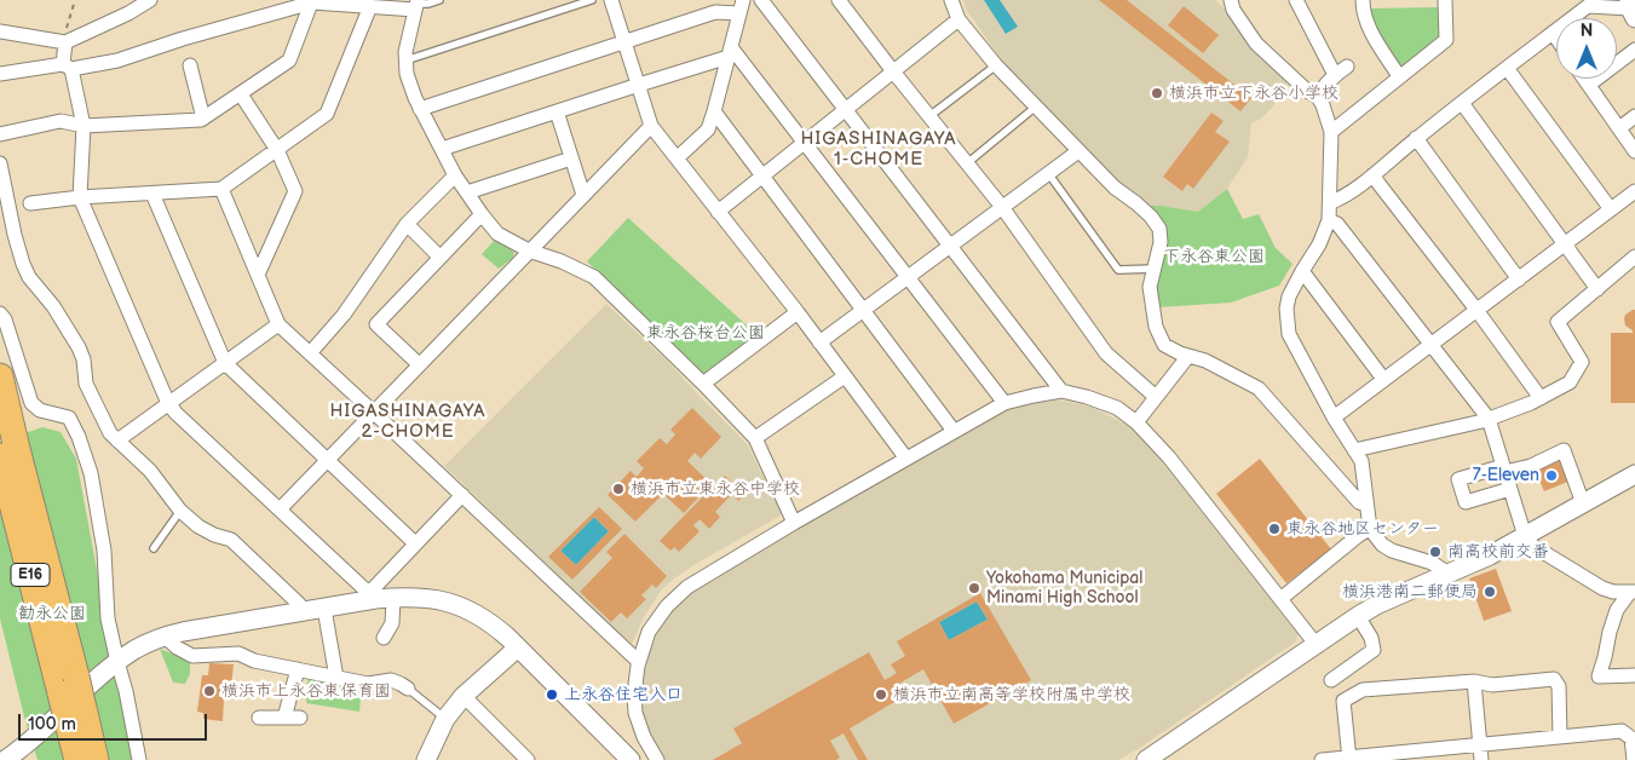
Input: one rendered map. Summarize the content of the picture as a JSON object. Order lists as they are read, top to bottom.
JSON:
{
  "streets": {
    "highway": ["E16"]
  },
  "districts": ["HIGASHINAGAYA 1-CHOME", "HIGASHINAGAYA 2-CHOME"],
  "parks": ["下永谷東公園", "東永谷桜台公園", "勧永公園"],
  "places": [
    "横浜市立下永谷小学校",
    "7-Eleven",
    "横浜市立東永谷中学校",
    "東永谷地区センター",
    "南高校前交番",
    "Yokohama Municipal Minami High School",
    "横浜港南二郵便局",
    "横浜市上永谷東保育園",
    "上永谷住宅入口",
    "横浜市立南高等学校附属中学校"
  ],
  "scale_bar": "100 m",
  "north": "top"
}
